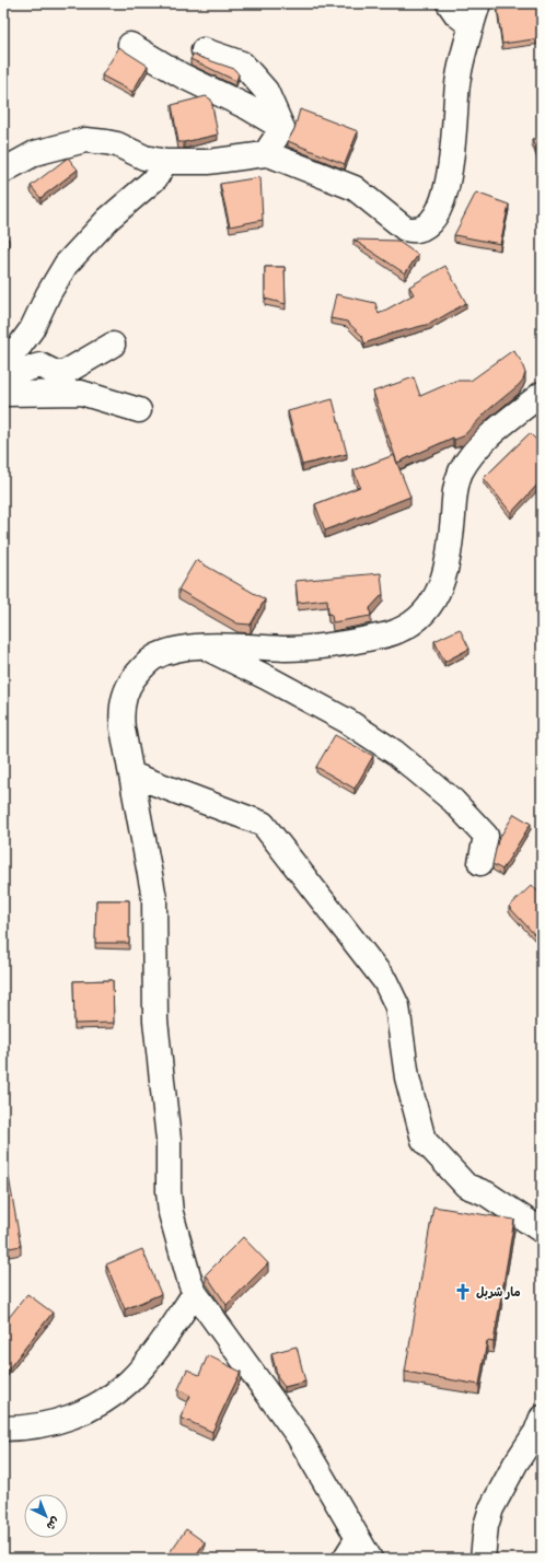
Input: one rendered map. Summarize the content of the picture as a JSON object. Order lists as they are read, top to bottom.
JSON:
{
  "places": {
    "church": ["مار شربل"]
  },
  "north": "bottom right"
}
